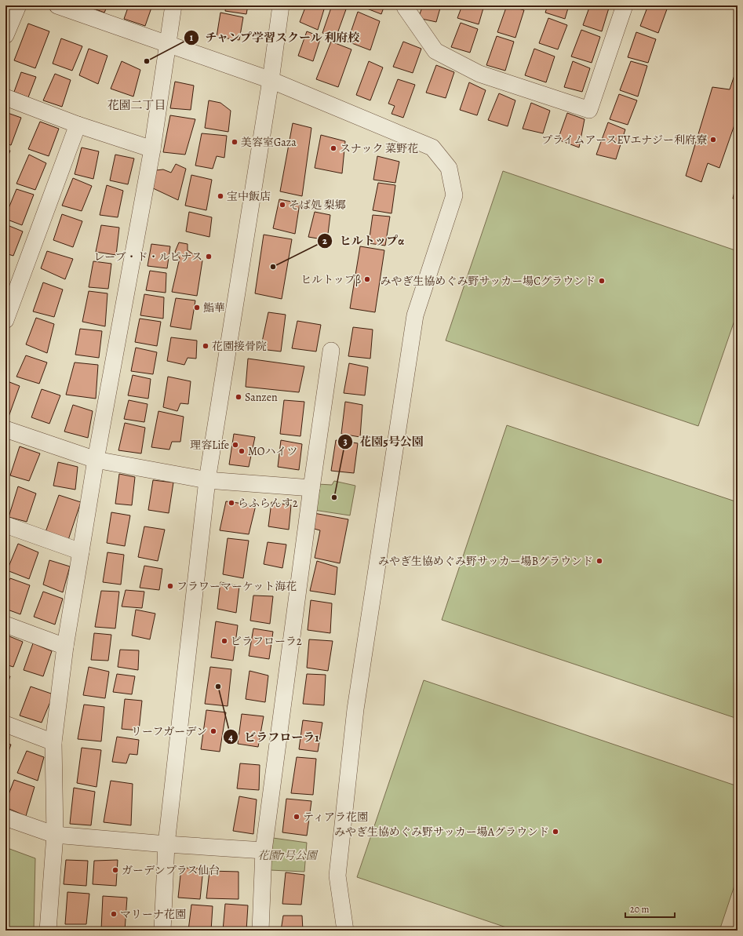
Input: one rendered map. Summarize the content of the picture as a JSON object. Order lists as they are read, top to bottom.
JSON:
{
  "districts": ["花園二丁目"],
  "parks": ["花園7号公園"],
  "places": [
    "チャンプ学習スクール 利府校",
    "プライムアースEVエナジー利府寮",
    "美容室Gaza",
    "スナック 菜野花",
    "宝中飯店",
    "そば処 梨郷",
    "レーブ・ド・ルピナス",
    "ヒルトップα",
    "ヒルトップβ",
    "みやぎ生協めぐみ野サッカー場Cグラウンド",
    "鮨華",
    "花園接骨院",
    "Sanzen",
    "理容Life",
    "MOハイツ",
    "花園5号公園",
    "らふらんす2",
    "みやぎ生協めぐみ野サッカー場Bグラウンド",
    "フラワーマーケット海花",
    "ビラフローラ2",
    "ビラフローラ1",
    "リーフガーデン",
    "ティアラ花園",
    "みやぎ生協めぐみ野サッカー場Aグラウンド",
    "ガーデンプラス仙台",
    "マリーナ花園"
  ],
  "scale_bar": "20 m"
}
